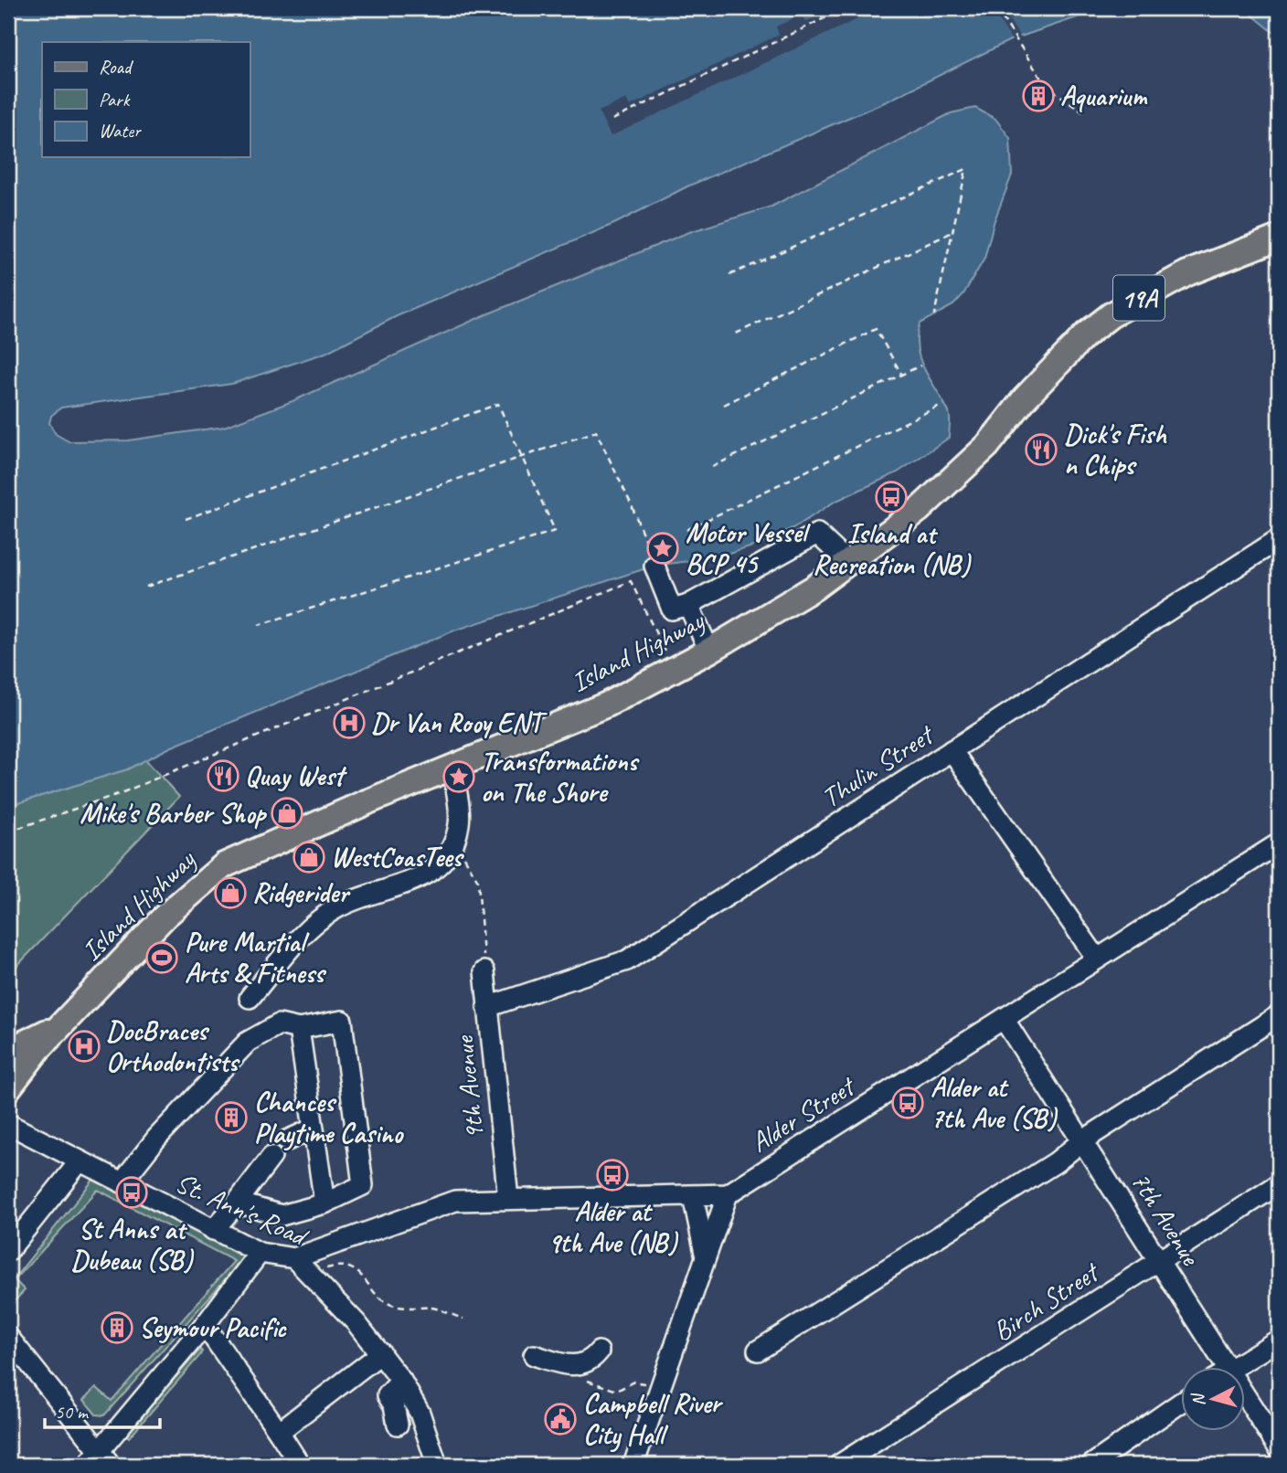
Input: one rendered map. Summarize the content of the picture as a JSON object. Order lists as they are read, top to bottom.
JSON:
{
  "streets": {
    "main road": ["19A", "Island Highway"],
    "street": [
      "Thulin Street",
      "9th Avenue",
      "Alder Street",
      "St. Ann's Road",
      "7th Avenue",
      "Birch Street"
    ]
  },
  "crossings": [
    ["Thulin Street", "9th Avenue"],
    ["9th Avenue", "Alder Street"],
    ["Alder Street", "St. Ann's Road"],
    ["Alder Street", "7th Avenue"],
    ["7th Avenue", "Birch Street"]
  ],
  "places": {
    "building": ["Aquarium", "Chances Playtime Casino", "Seymour Pacific"],
    "restaurant": ["Dick's Fish n Chips", "Quay West"],
    "bus stop": [
      "Island at Recreation (NB)",
      "Alder at 7th Ave (SB)",
      "Alder at 9th Ave (NB)",
      "St Anns at Dubeau (SB)"
    ],
    "place": ["Motor Vessel BCP 45", "Transformations on The Shore"],
    "hospital": ["Dr Van Rooy ENT", "DocBraces Orthodontists"],
    "shop": ["Mike's Barber Shop", "WestCoasTees", "Ridgerider"],
    "sports": ["Pure Martial Arts & Fitness"],
    "public building": ["Campbell River City Hall"]
  },
  "legend": ["Road", "Park", "Water"],
  "scale_bar": "50 m",
  "north": "left"
}
